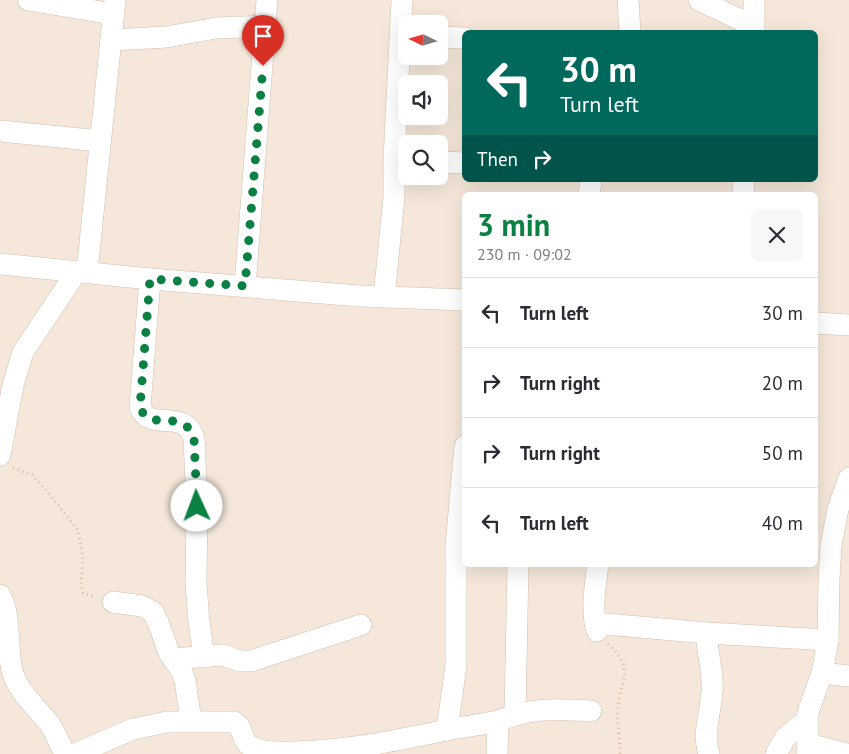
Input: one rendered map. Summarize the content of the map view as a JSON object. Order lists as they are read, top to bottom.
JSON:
{
  "north": "left",
  "page": {
    "turn": ["30 m", "Turn left"],
    "then": "Then",
    "heading": ["3 min", "230 m · 09:02"],
    "list": [
      {
        "name": "Turn left",
        "value": "30 m"
      },
      {
        "name": "Turn right",
        "value": "20 m"
      },
      {
        "name": "Turn right",
        "value": "50 m"
      },
      {
        "name": "Turn left",
        "value": "40 m"
      }
    ]
  }
}
